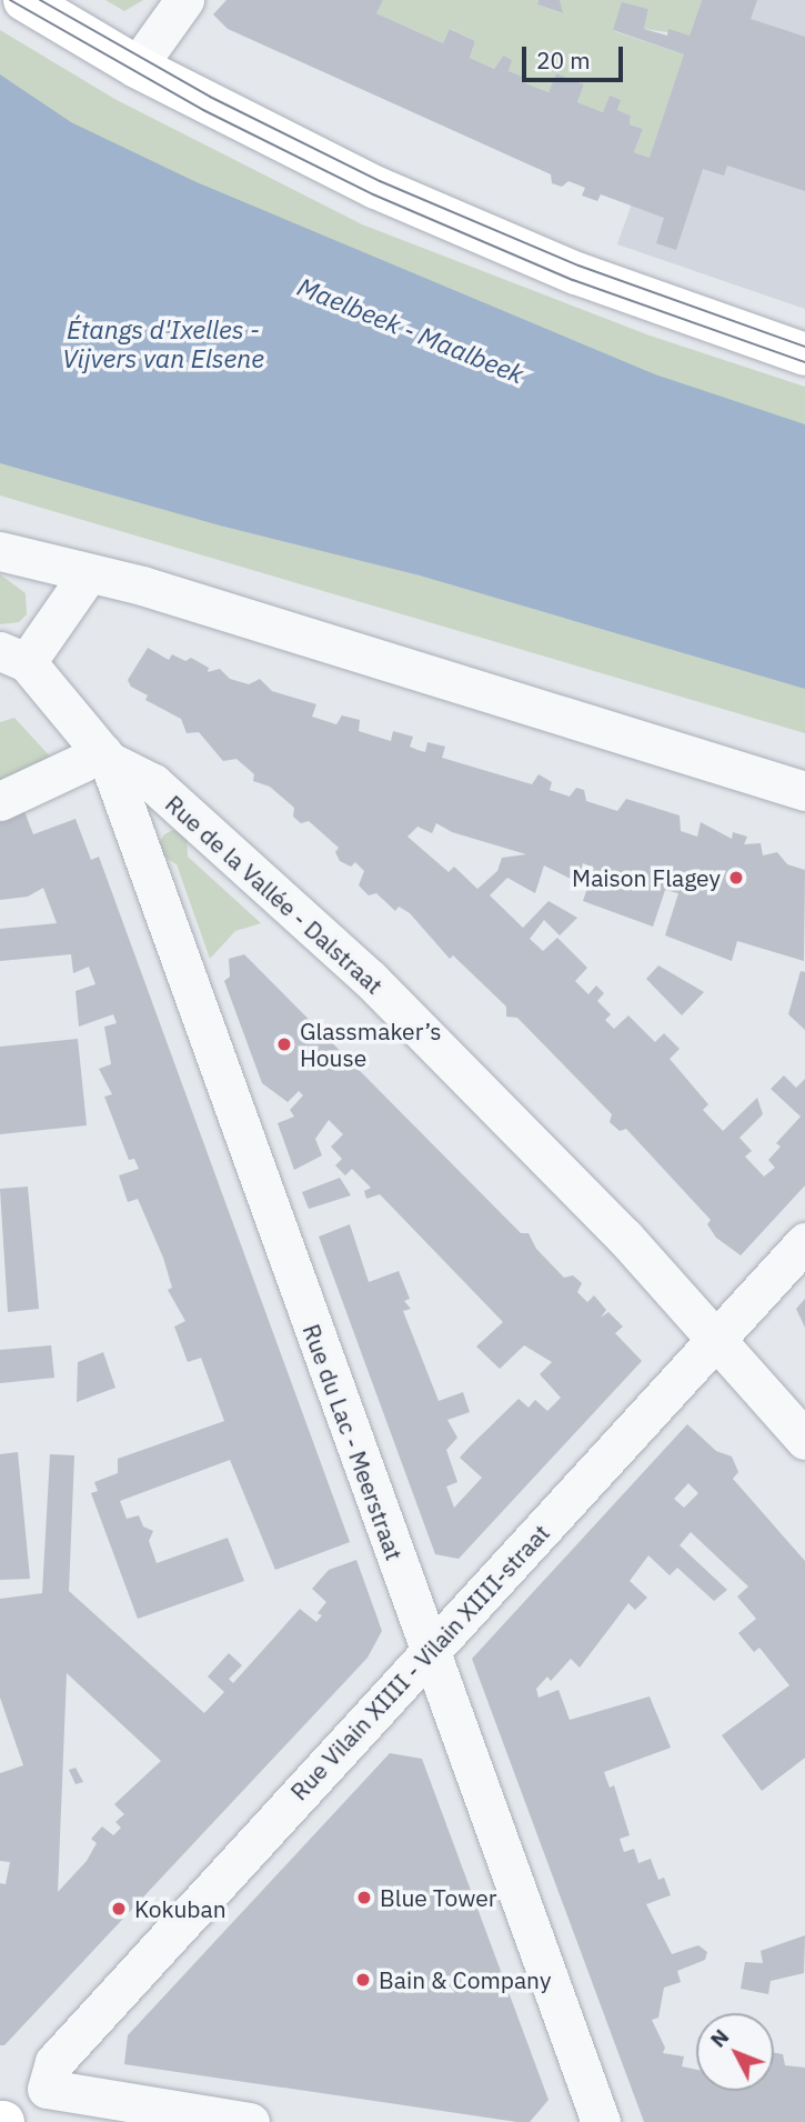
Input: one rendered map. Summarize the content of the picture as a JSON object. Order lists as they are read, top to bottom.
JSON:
{
  "streets": {
    "street": ["Rue de la Vallée - Dalstraat", "Rue du Lac - Meerstraat", "Rue Vilain XIIII - Vilain XIIII-straat"]
  },
  "crossings": [
    ["Rue de la Vallée - Dalstraat", "Rue du Lac - Meerstraat"],
    ["Rue de la Vallée - Dalstraat", "Rue Vilain XIIII - Vilain XIIII-straat"],
    ["Rue du Lac - Meerstraat", "Rue Vilain XIIII - Vilain XIIII-straat"]
  ],
  "water": ["Étangs d'Ixelles - Vijvers van Elsene", "Maelbeek - Maalbeek"],
  "places": [
    "Maison Flagey",
    "Glassmaker’s House",
    "Blue Tower",
    "Kokuban",
    "Bain & Company"
  ],
  "scale_bar": "20 m",
  "north": "top left"
}
